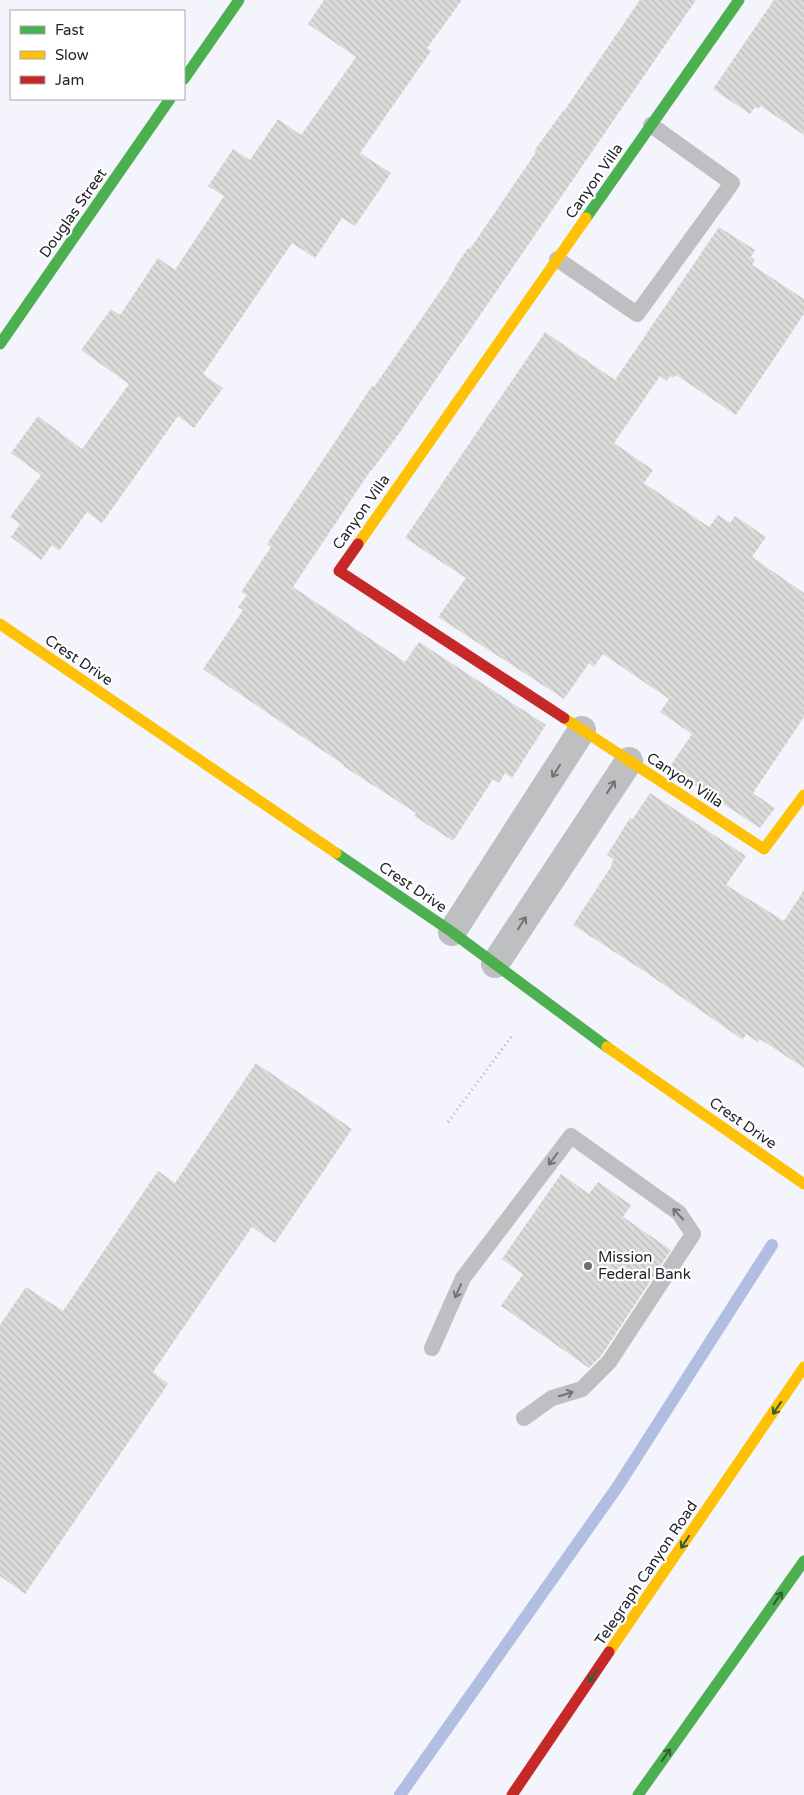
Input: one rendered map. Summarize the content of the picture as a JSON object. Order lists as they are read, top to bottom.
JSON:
{
  "streets": {
    "street": [
      "Canyon Villa",
      "Douglas Street",
      "Crest Drive",
      "Telegraph Canyon Road"
    ]
  },
  "one_way": ["Telegraph Canyon Road"],
  "places": ["Mission Federal Bank"],
  "legend": ["Fast", "Slow", "Jam"]
}
